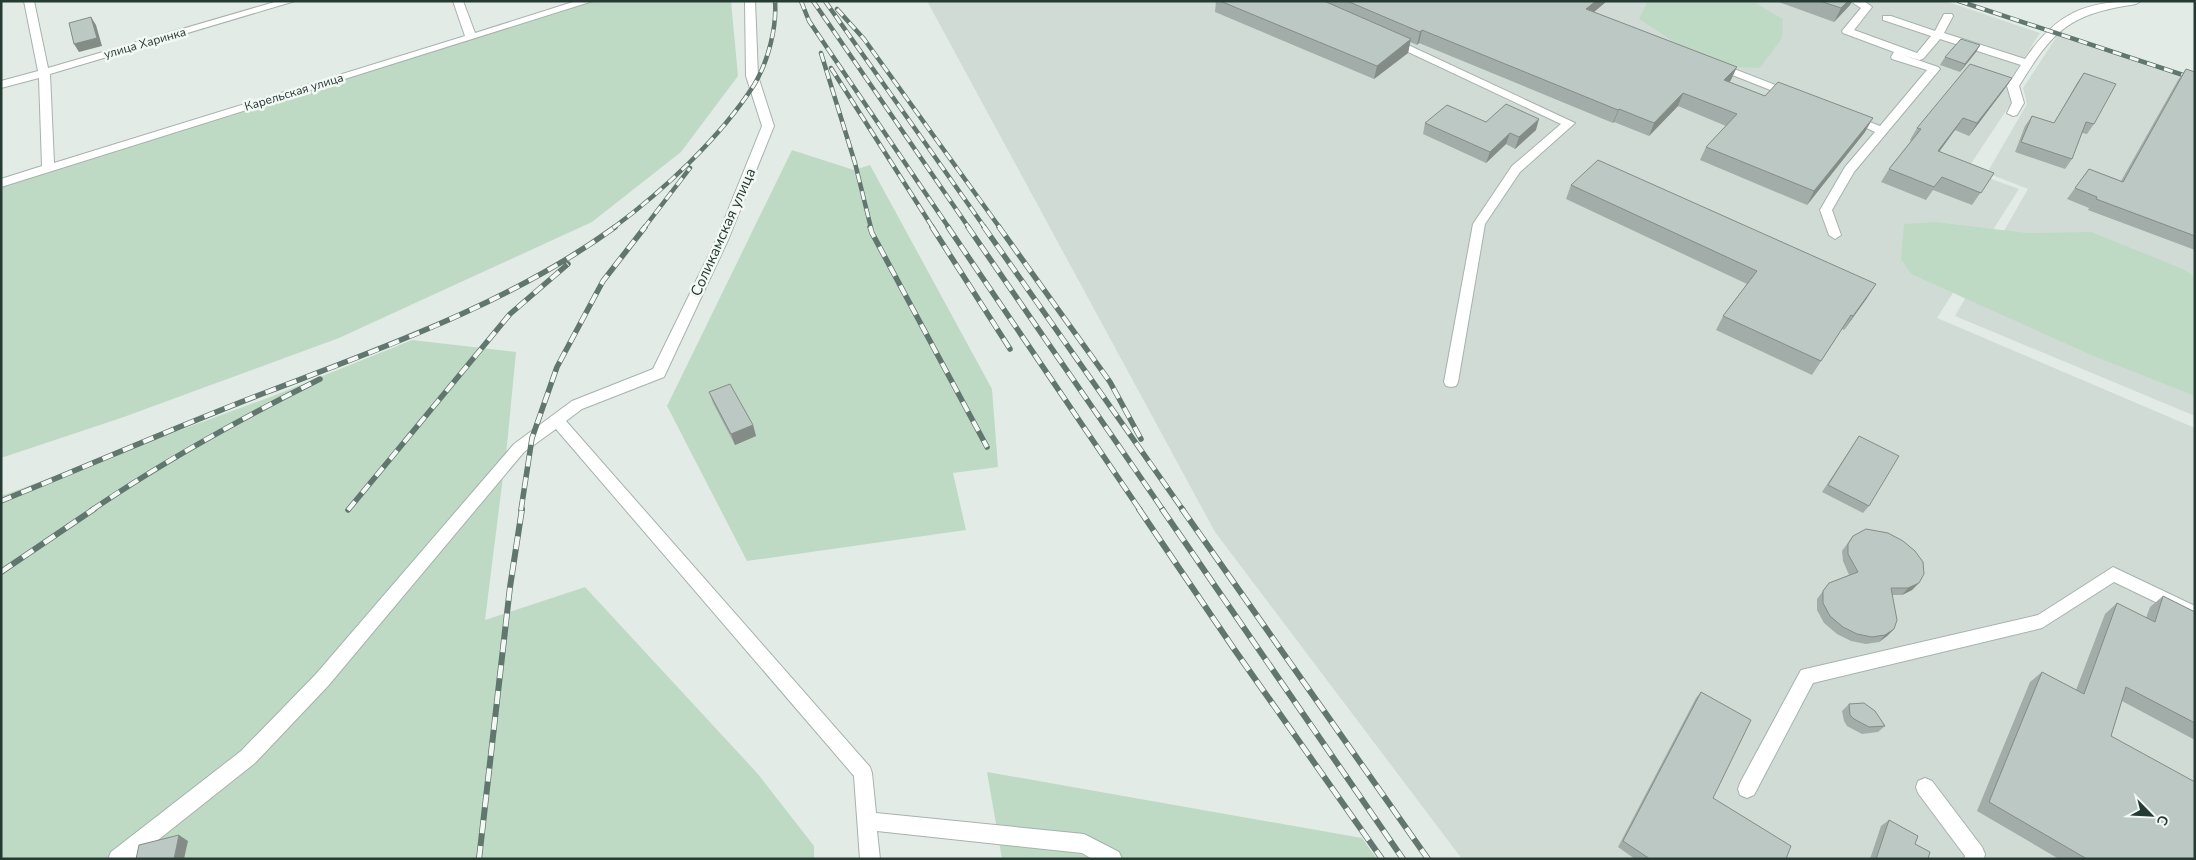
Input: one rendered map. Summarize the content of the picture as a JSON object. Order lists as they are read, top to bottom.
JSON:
{
  "streets": {
    "street": ["улица Харинка", "Карельская улица", "Соликамская улица"]
  },
  "north": "bottom right"
}
